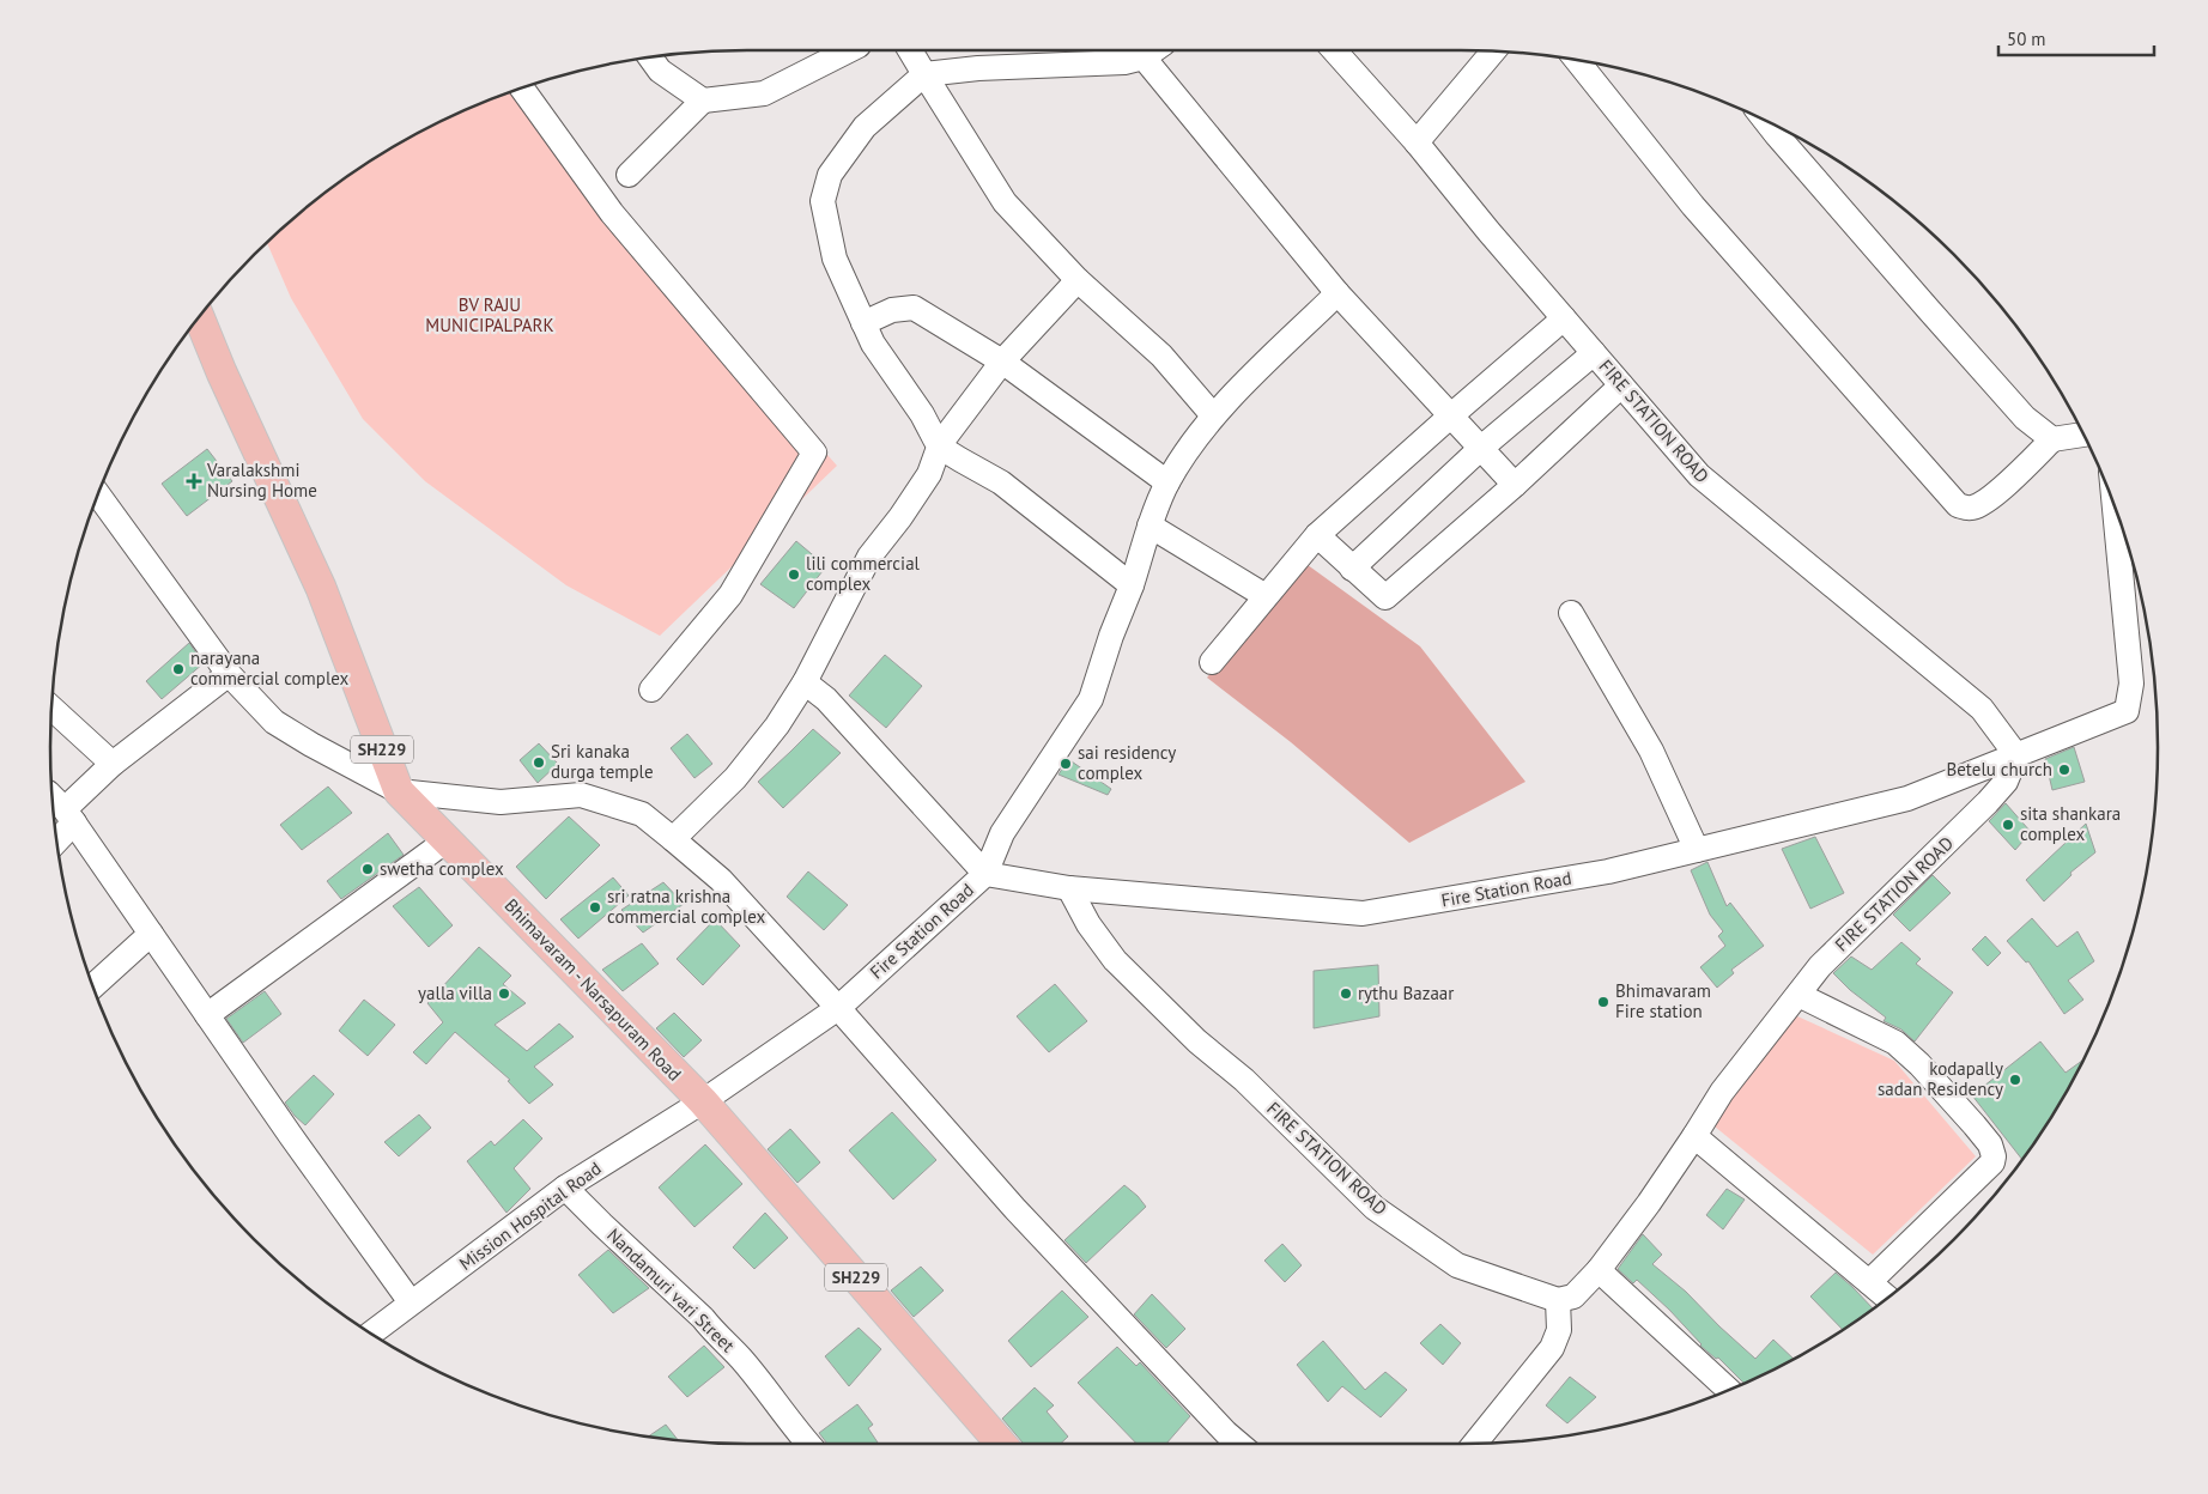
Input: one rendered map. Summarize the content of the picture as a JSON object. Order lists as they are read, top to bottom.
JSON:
{
  "streets": {
    "main road": ["SH229", "Bhimavaram - Narsapuram Road"],
    "street": [
      "FIRE STATION ROAD",
      "Fire Station Road",
      "Mission Hospital Road",
      "Nandamuri vari Street"
    ]
  },
  "crossings": [
    ["FIRE STATION ROAD", "Fire Station Road"],
    ["Fire Station Road", "Bhimavaram - Narsapuram Road"],
    ["Fire Station Road", "Mission Hospital Road"],
    ["Bhimavaram - Narsapuram Road", "Mission Hospital Road"],
    ["Mission Hospital Road", "Nandamuri vari Street"]
  ],
  "parks": ["BV RAJU MUNICIPALPARK"],
  "places": {
    "health": ["Varalakshmi Nursing Home"],
    "other": [
      "lili commercial complex",
      "narayana commercial complex",
      "Sri kanaka durga temple",
      "sai residency complex",
      "Betelu church",
      "sita shankara complex",
      "swetha complex",
      "sri ratna krishna commercial complex",
      "yalla villa",
      "rythu Bazaar",
      "Bhimavaram Fire station",
      "kodapally sadan Residency"
    ]
  },
  "scale_bar": "50 m"
}
